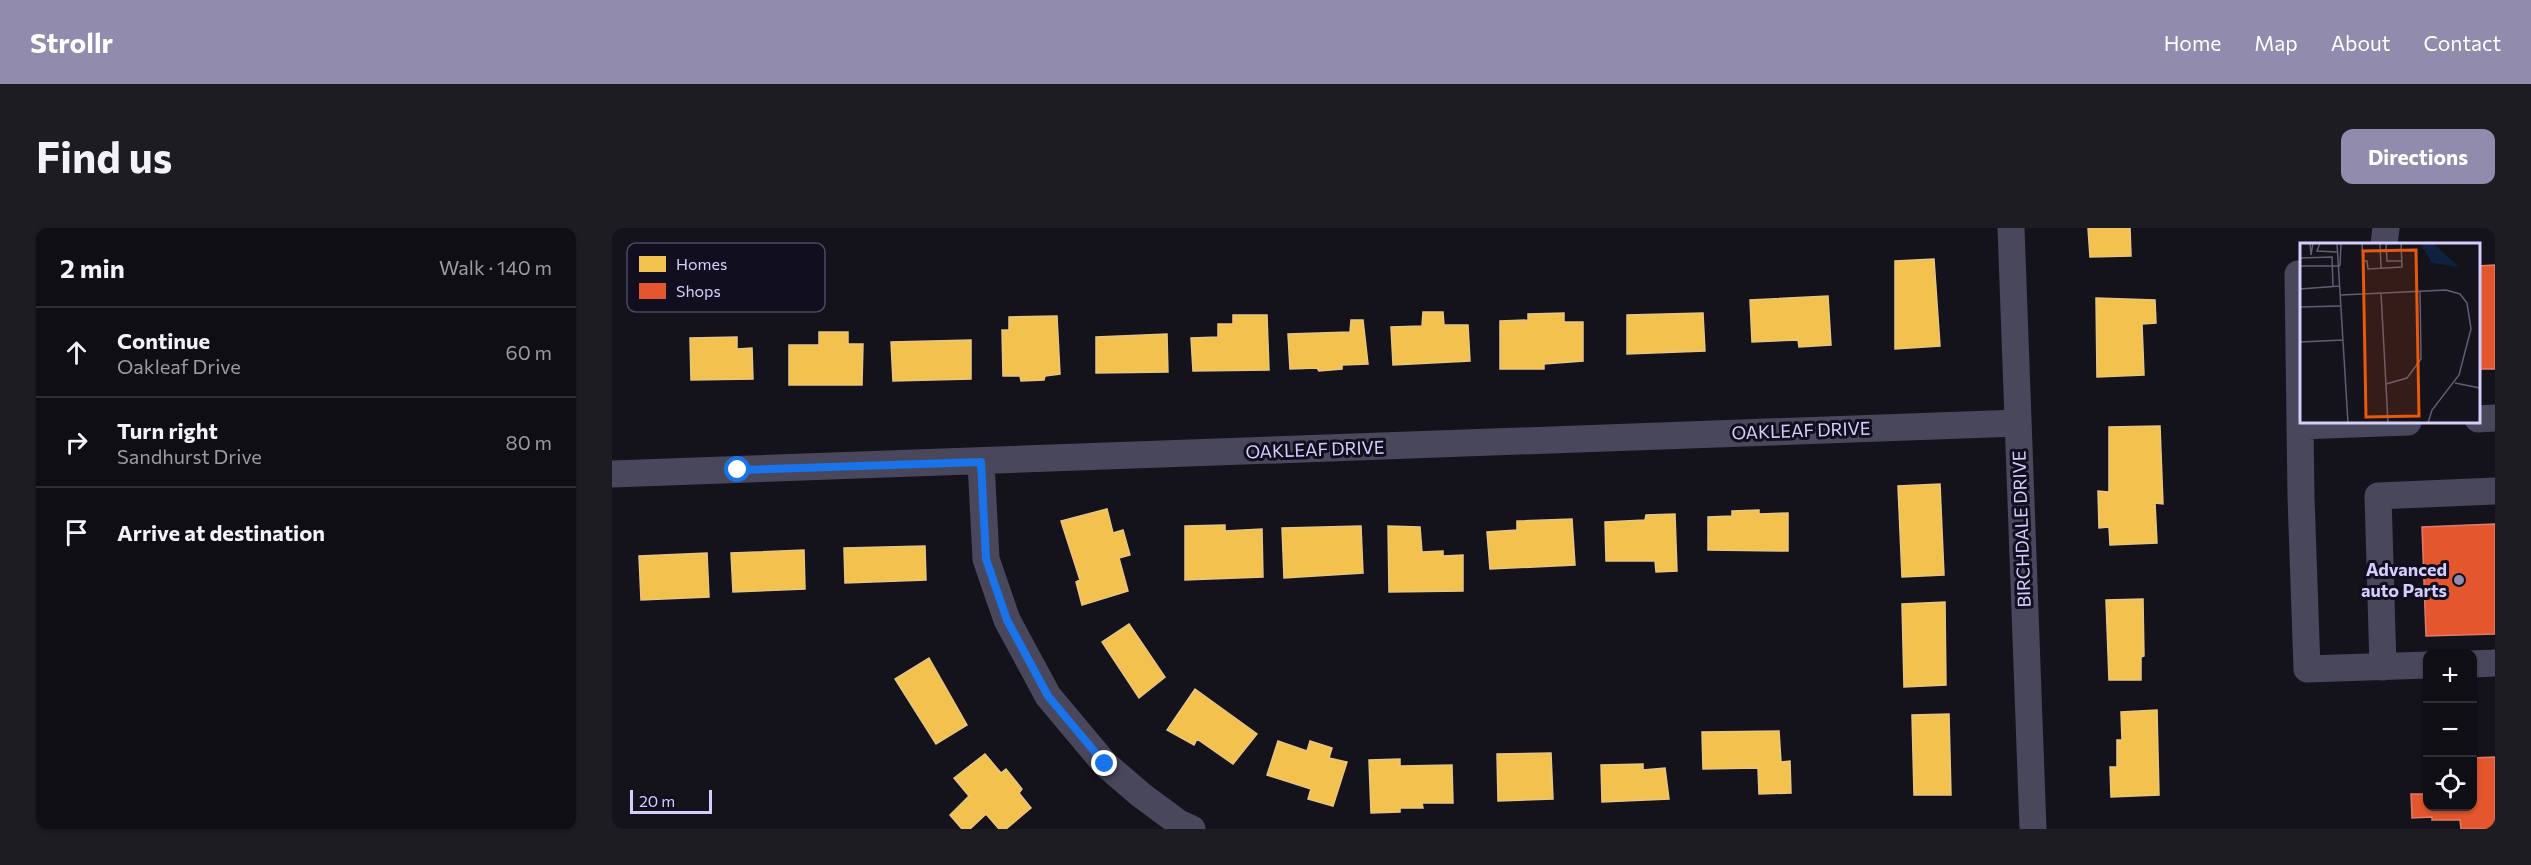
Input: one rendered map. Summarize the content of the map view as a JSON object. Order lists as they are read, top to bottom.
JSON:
{
  "streets": {
    "street": ["OAKLEAF DRIVE", "BIRCHDALE DRIVE"]
  },
  "crossings": [
    ["OAKLEAF DRIVE", "BIRCHDALE DRIVE"]
  ],
  "places": ["Advanced auto Parts"],
  "legend": ["Homes", "Shops"],
  "scale_bar": "20 m",
  "page": {
    "header": "Strollr",
    "nav": [
      "Home",
      "Map",
      "About",
      "Contact"
    ],
    "buttons": "Directions",
    "title": "Find us",
    "heading": ["2 min", "Walk · 140 m"],
    "list": [
      ["Continue", "Oakleaf Drive", "60 m"],
      ["Turn right", "Sandhurst Drive", "80 m"],
      "Arrive at destination"
    ],
    "map_buttons": ["+", "−"],
    "scale": "20 m"
  }
}
